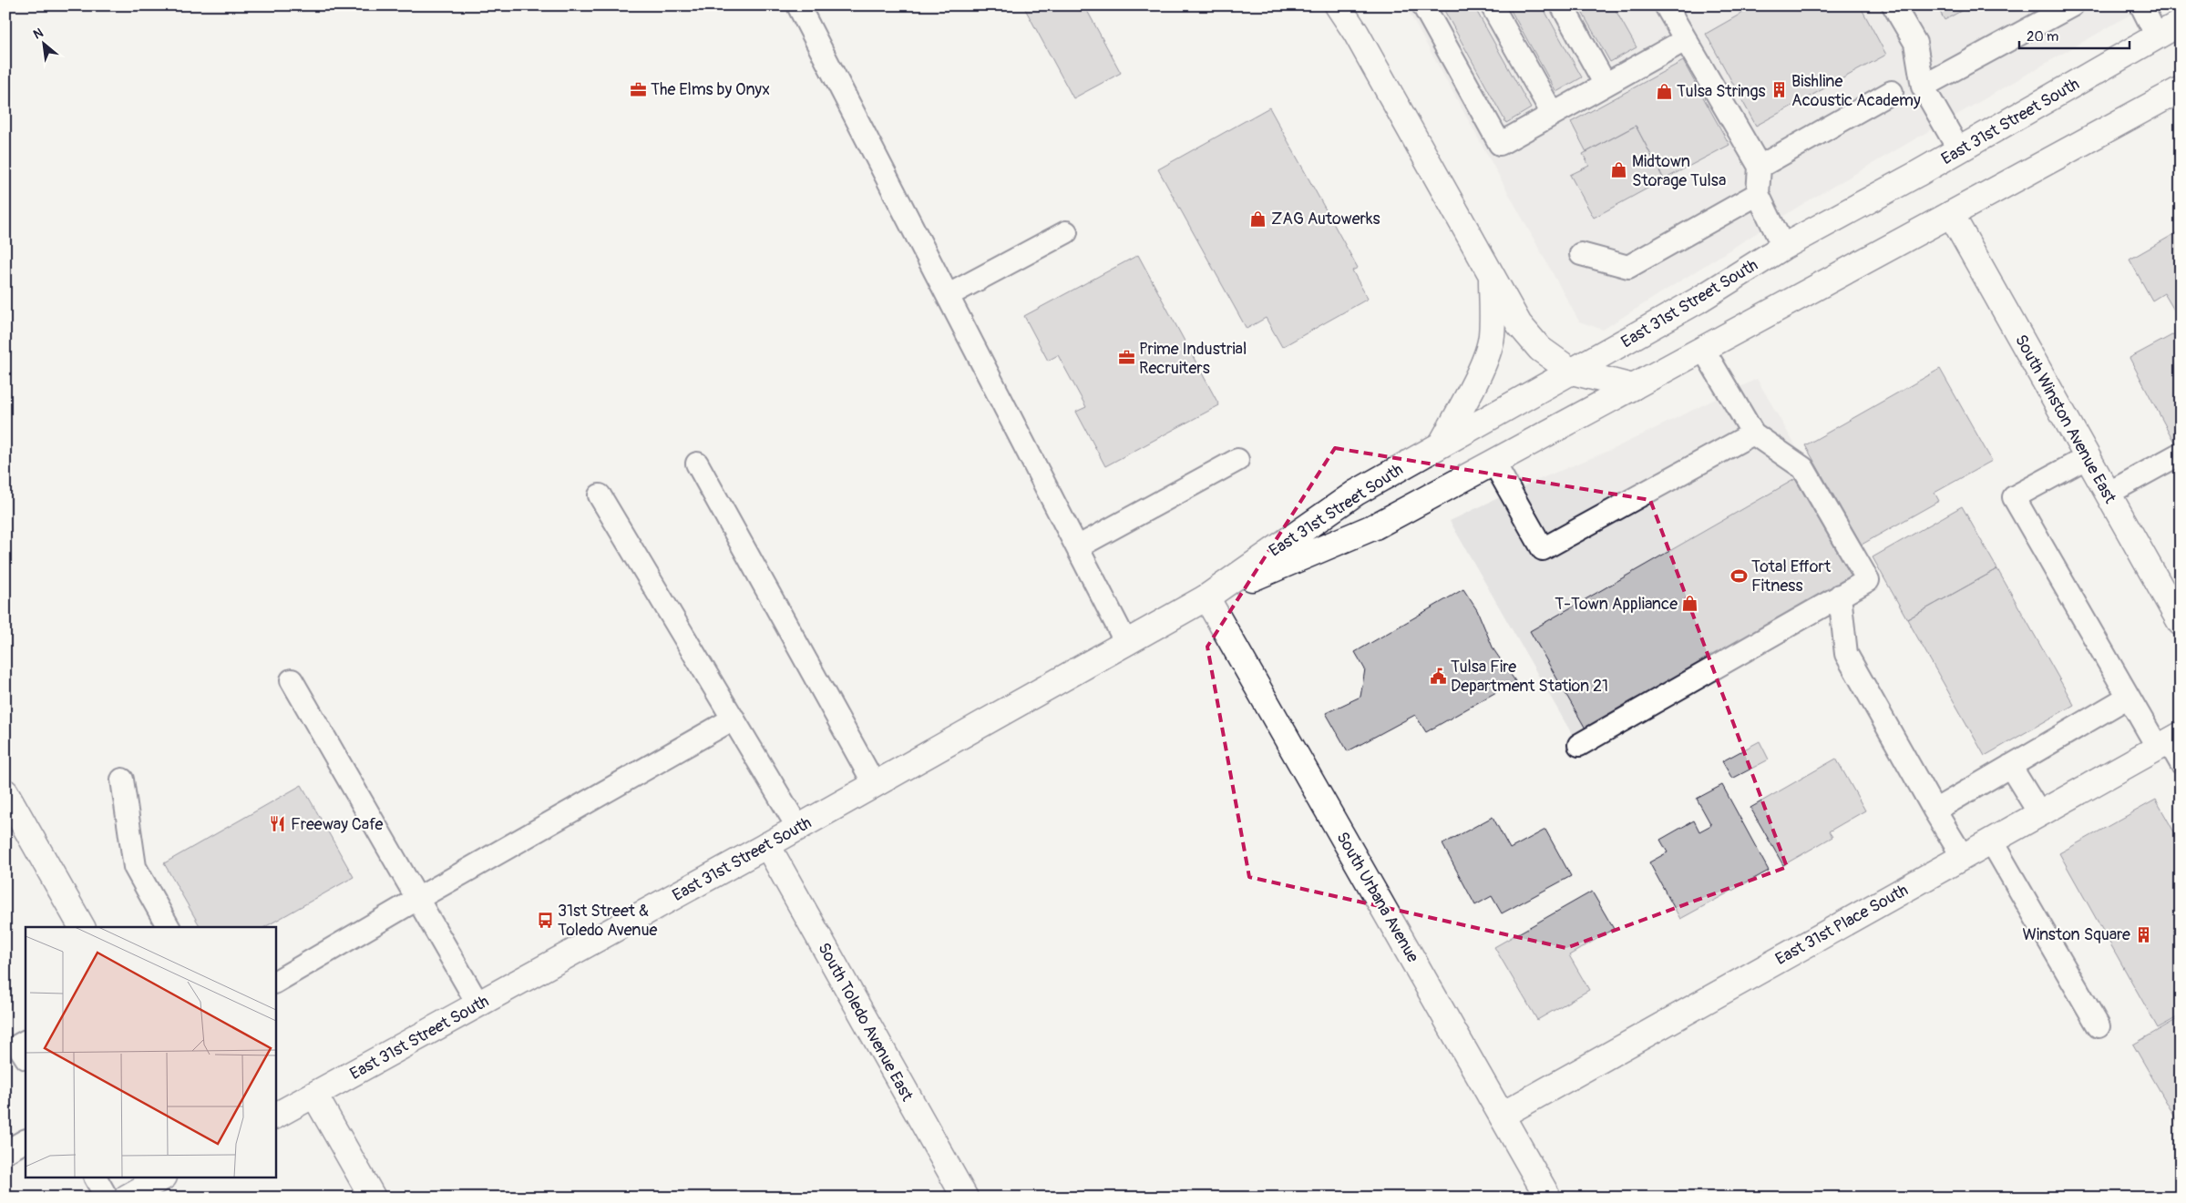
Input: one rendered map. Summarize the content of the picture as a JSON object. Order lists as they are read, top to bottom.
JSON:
{
  "streets": {
    "main road": [
      "East 31st Street South",
      "South Winston Avenue East",
      "South Urbana Avenue",
      "East 31st Place South",
      "South Toledo Avenue East"
    ]
  },
  "crossings": [
    ["East 31st Street South", "South Winston Avenue East"],
    ["East 31st Street South", "South Urbana Avenue"],
    ["East 31st Street South", "South Toledo Avenue East"],
    ["South Urbana Avenue", "East 31st Place South"]
  ],
  "places": {
    "office": ["The Elms by Onyx", "Prime Industrial Recruiters"],
    "building": ["Bishline Acoustic Academy", "Winston Square"],
    "shop": [
      "Tulsa Strings",
      "Midtown Storage Tulsa",
      "ZAG Autowerks",
      "T-Town Appliance"
    ],
    "sports": ["Total Effort Fitness"],
    "public building": ["Tulsa Fire Department Station 21"],
    "restaurant": ["Freeway Cafe"],
    "bus stop": ["31st Street & Toledo Avenue"]
  },
  "scale_bar": "20 m",
  "north": "top left"
}
